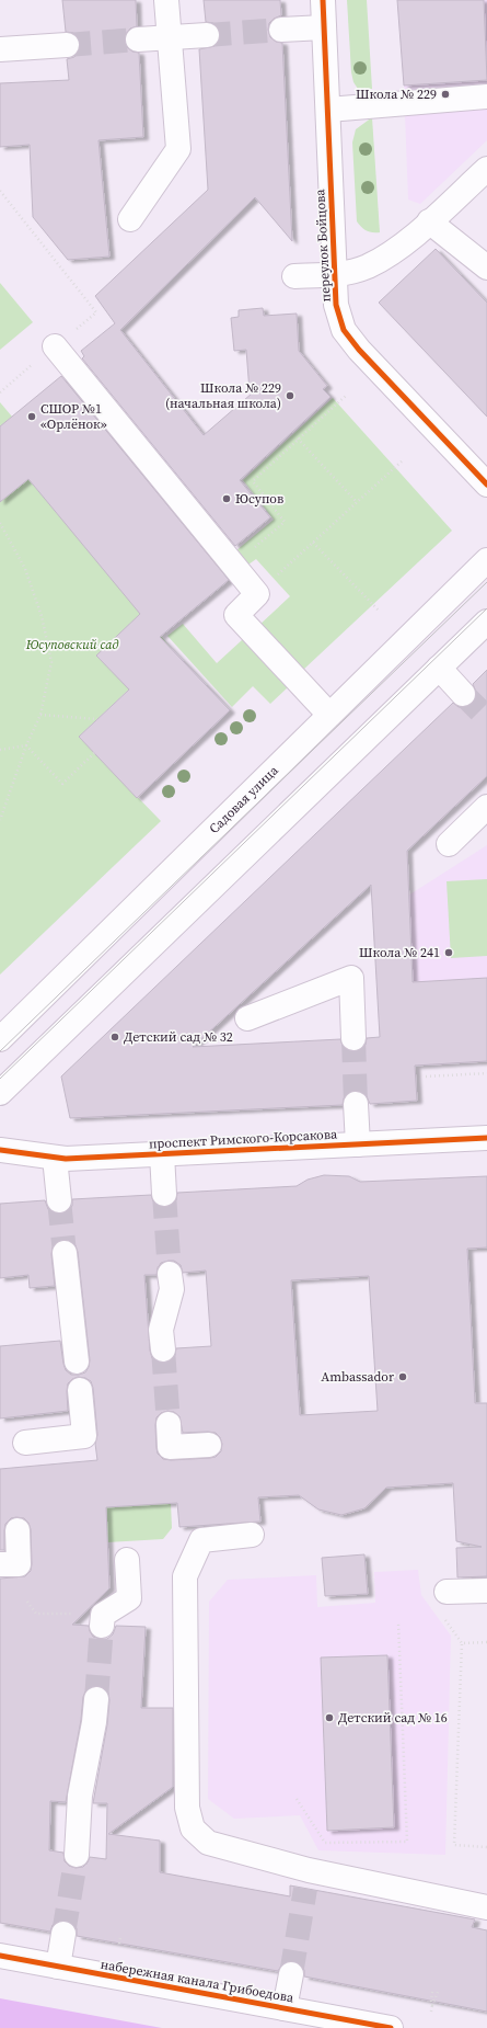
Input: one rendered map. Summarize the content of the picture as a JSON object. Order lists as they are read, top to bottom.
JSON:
{
  "streets": {
    "street": [
      "переулок Бойцова",
      "Садовая улица",
      "проспект Римского-Корсакова",
      "набережная канала Грибоедова"
    ]
  },
  "parks": ["Юсуповский сад"],
  "places": [
    "Школа № 229",
    "Школа № 229 (начальная школа)",
    "СШОР №1 «Орлёнок»",
    "Юсупов",
    "Школа № 241",
    "Детский сад № 32",
    "Ambassador",
    "Детский сад № 16"
  ]
}
